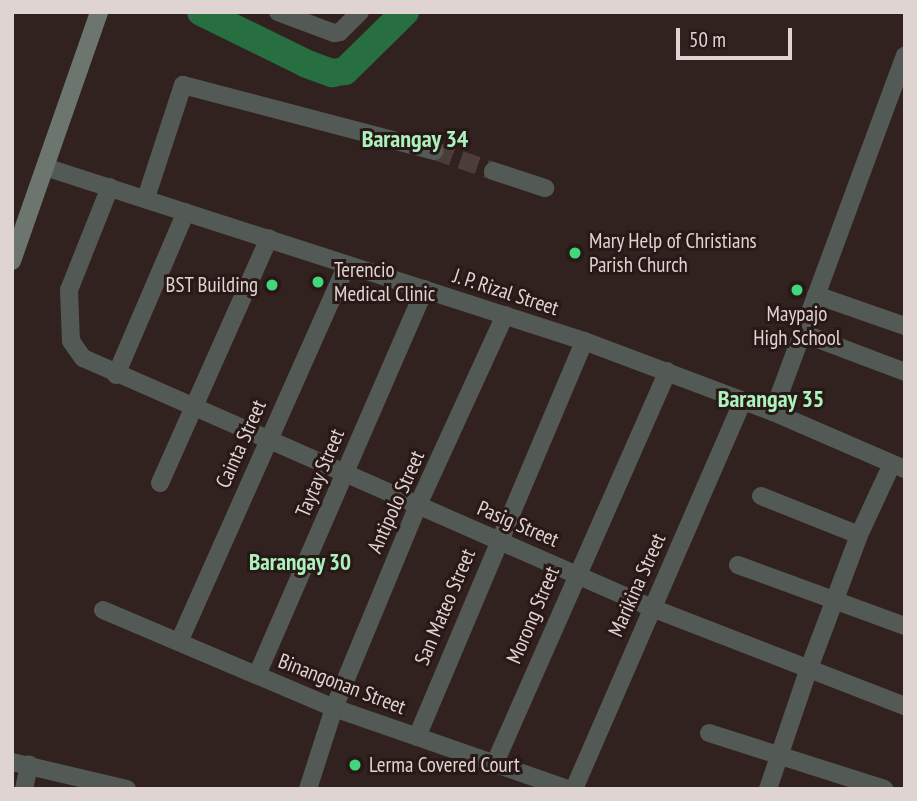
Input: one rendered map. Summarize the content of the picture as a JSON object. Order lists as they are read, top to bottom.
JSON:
{
  "streets": {
    "street": [
      "J. P. Rizal Street",
      "Cainta Street",
      "Taytay Street",
      "Antipolo Street",
      "Pasig Street",
      "Marikina Street",
      "San Mateo Street",
      "Morong Street",
      "Binangonan Street"
    ]
  },
  "crossings": [
    ["J. P. Rizal Street", "Cainta Street"],
    ["J. P. Rizal Street", "Taytay Street"],
    ["J. P. Rizal Street", "Antipolo Street"],
    ["J. P. Rizal Street", "Pasig Street"],
    ["J. P. Rizal Street", "Marikina Street"],
    ["J. P. Rizal Street", "San Mateo Street"],
    ["J. P. Rizal Street", "Morong Street"],
    ["Cainta Street", "Pasig Street"],
    ["Cainta Street", "Binangonan Street"],
    ["Taytay Street", "Pasig Street"],
    ["Taytay Street", "Binangonan Street"],
    ["Antipolo Street", "Pasig Street"],
    ["Antipolo Street", "Binangonan Street"],
    ["Pasig Street", "Marikina Street"],
    ["Pasig Street", "San Mateo Street"],
    ["Pasig Street", "Morong Street"],
    ["San Mateo Street", "Binangonan Street"],
    ["Morong Street", "Binangonan Street"]
  ],
  "districts": ["Barangay 34", "Barangay 35", "Barangay 30"],
  "places": [
    "Mary Help of Christians Parish Church",
    "Terencio Medical Clinic",
    "BST Building",
    "Maypajo High School",
    "Lerma Covered Court"
  ],
  "scale_bar": "50 m"
}
